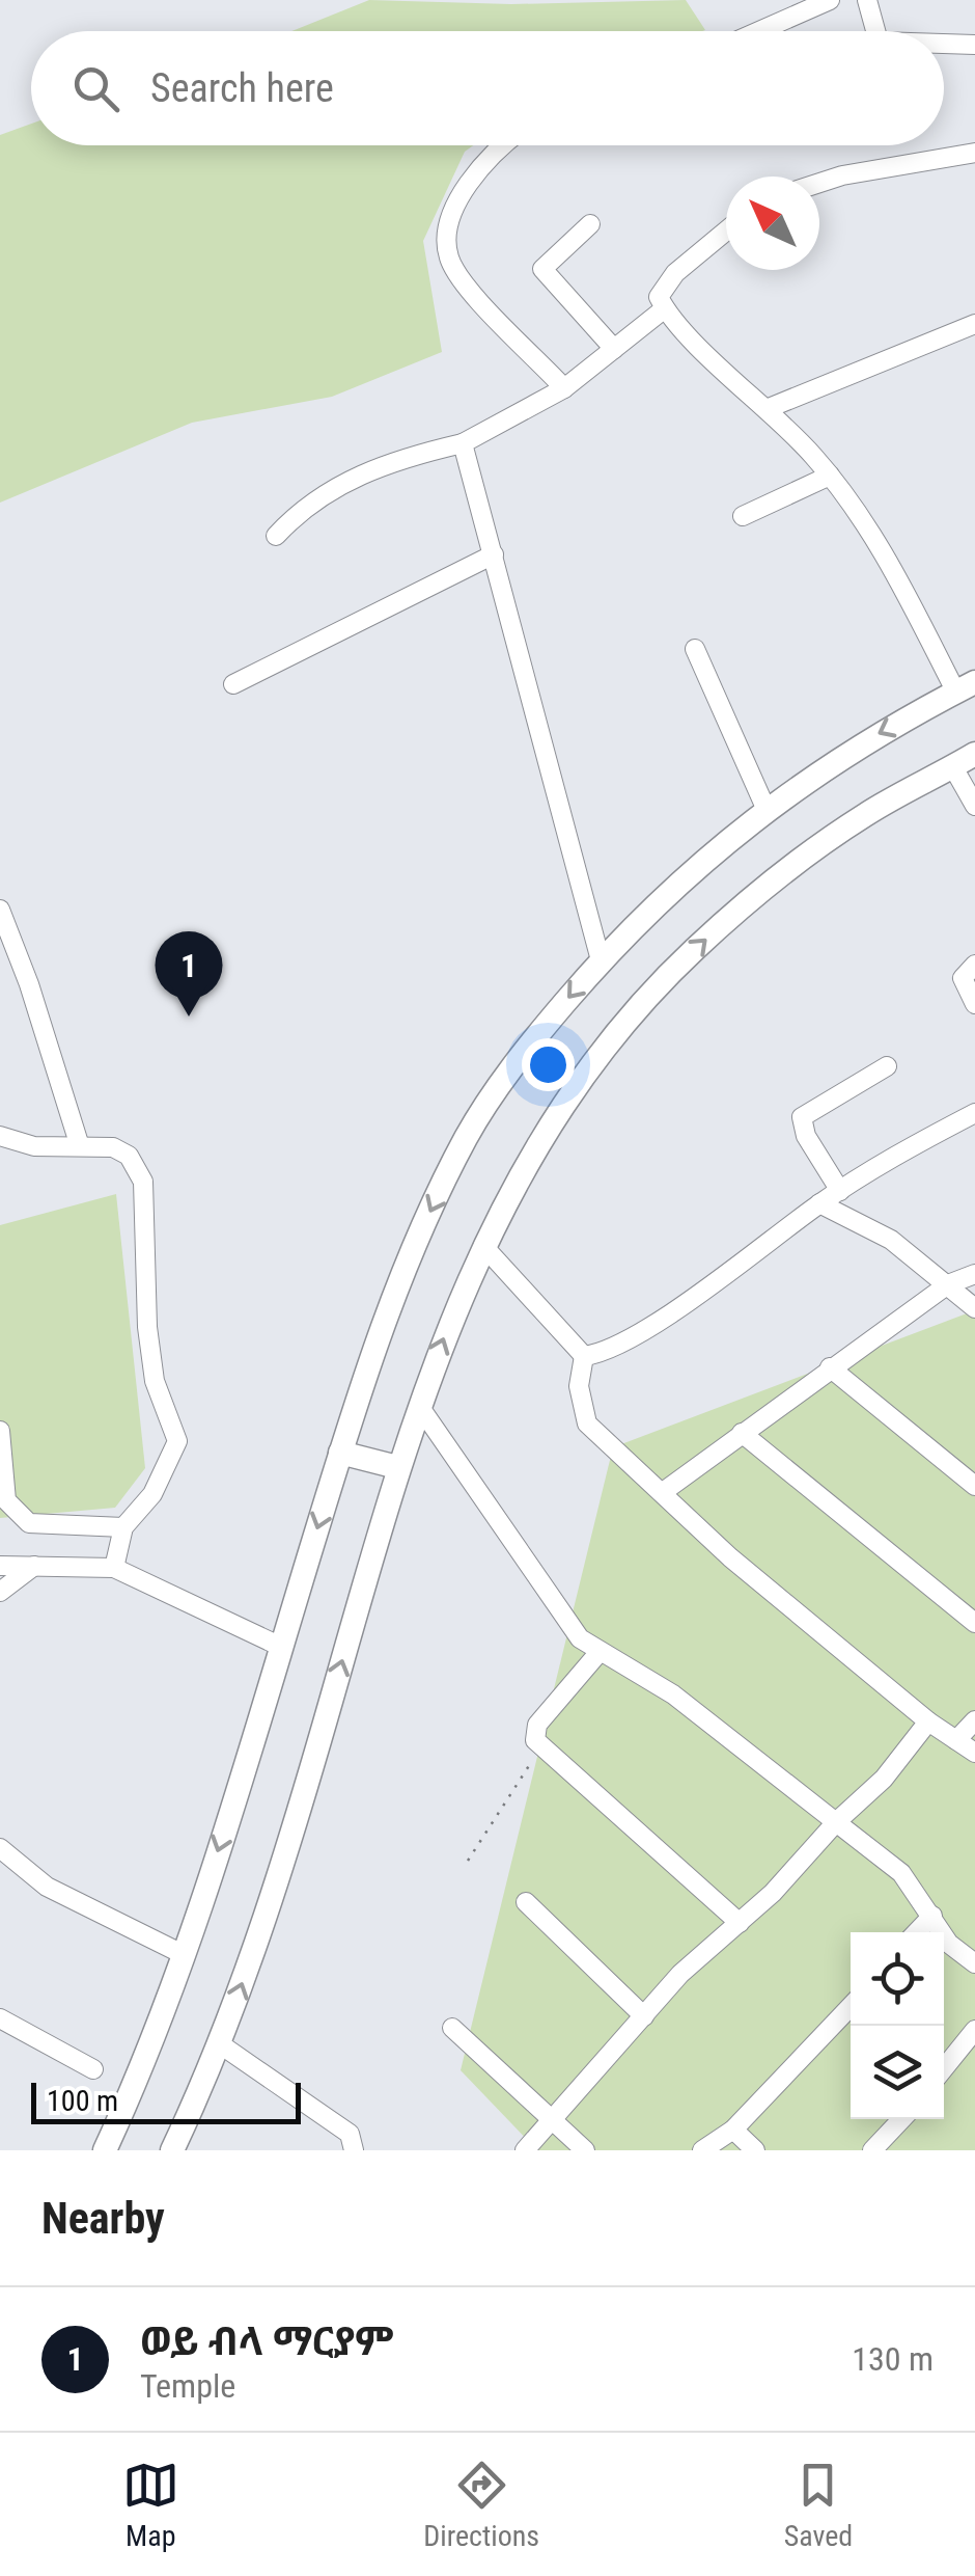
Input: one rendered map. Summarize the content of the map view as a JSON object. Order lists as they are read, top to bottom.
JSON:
{
  "scale_bar": "100 m",
  "north": "top left",
  "page": {
    "search": "Search here",
    "pins": "1",
    "scale": "100 m",
    "heading": "Nearby",
    "list": [
      {
        "mark": "1",
        "name": "ወይ ብላ ማርያም",
        "note": "Temple",
        "value": "130 m"
      }
    ],
    "nav": ["Map", "Directions", "Saved"]
  }
}
